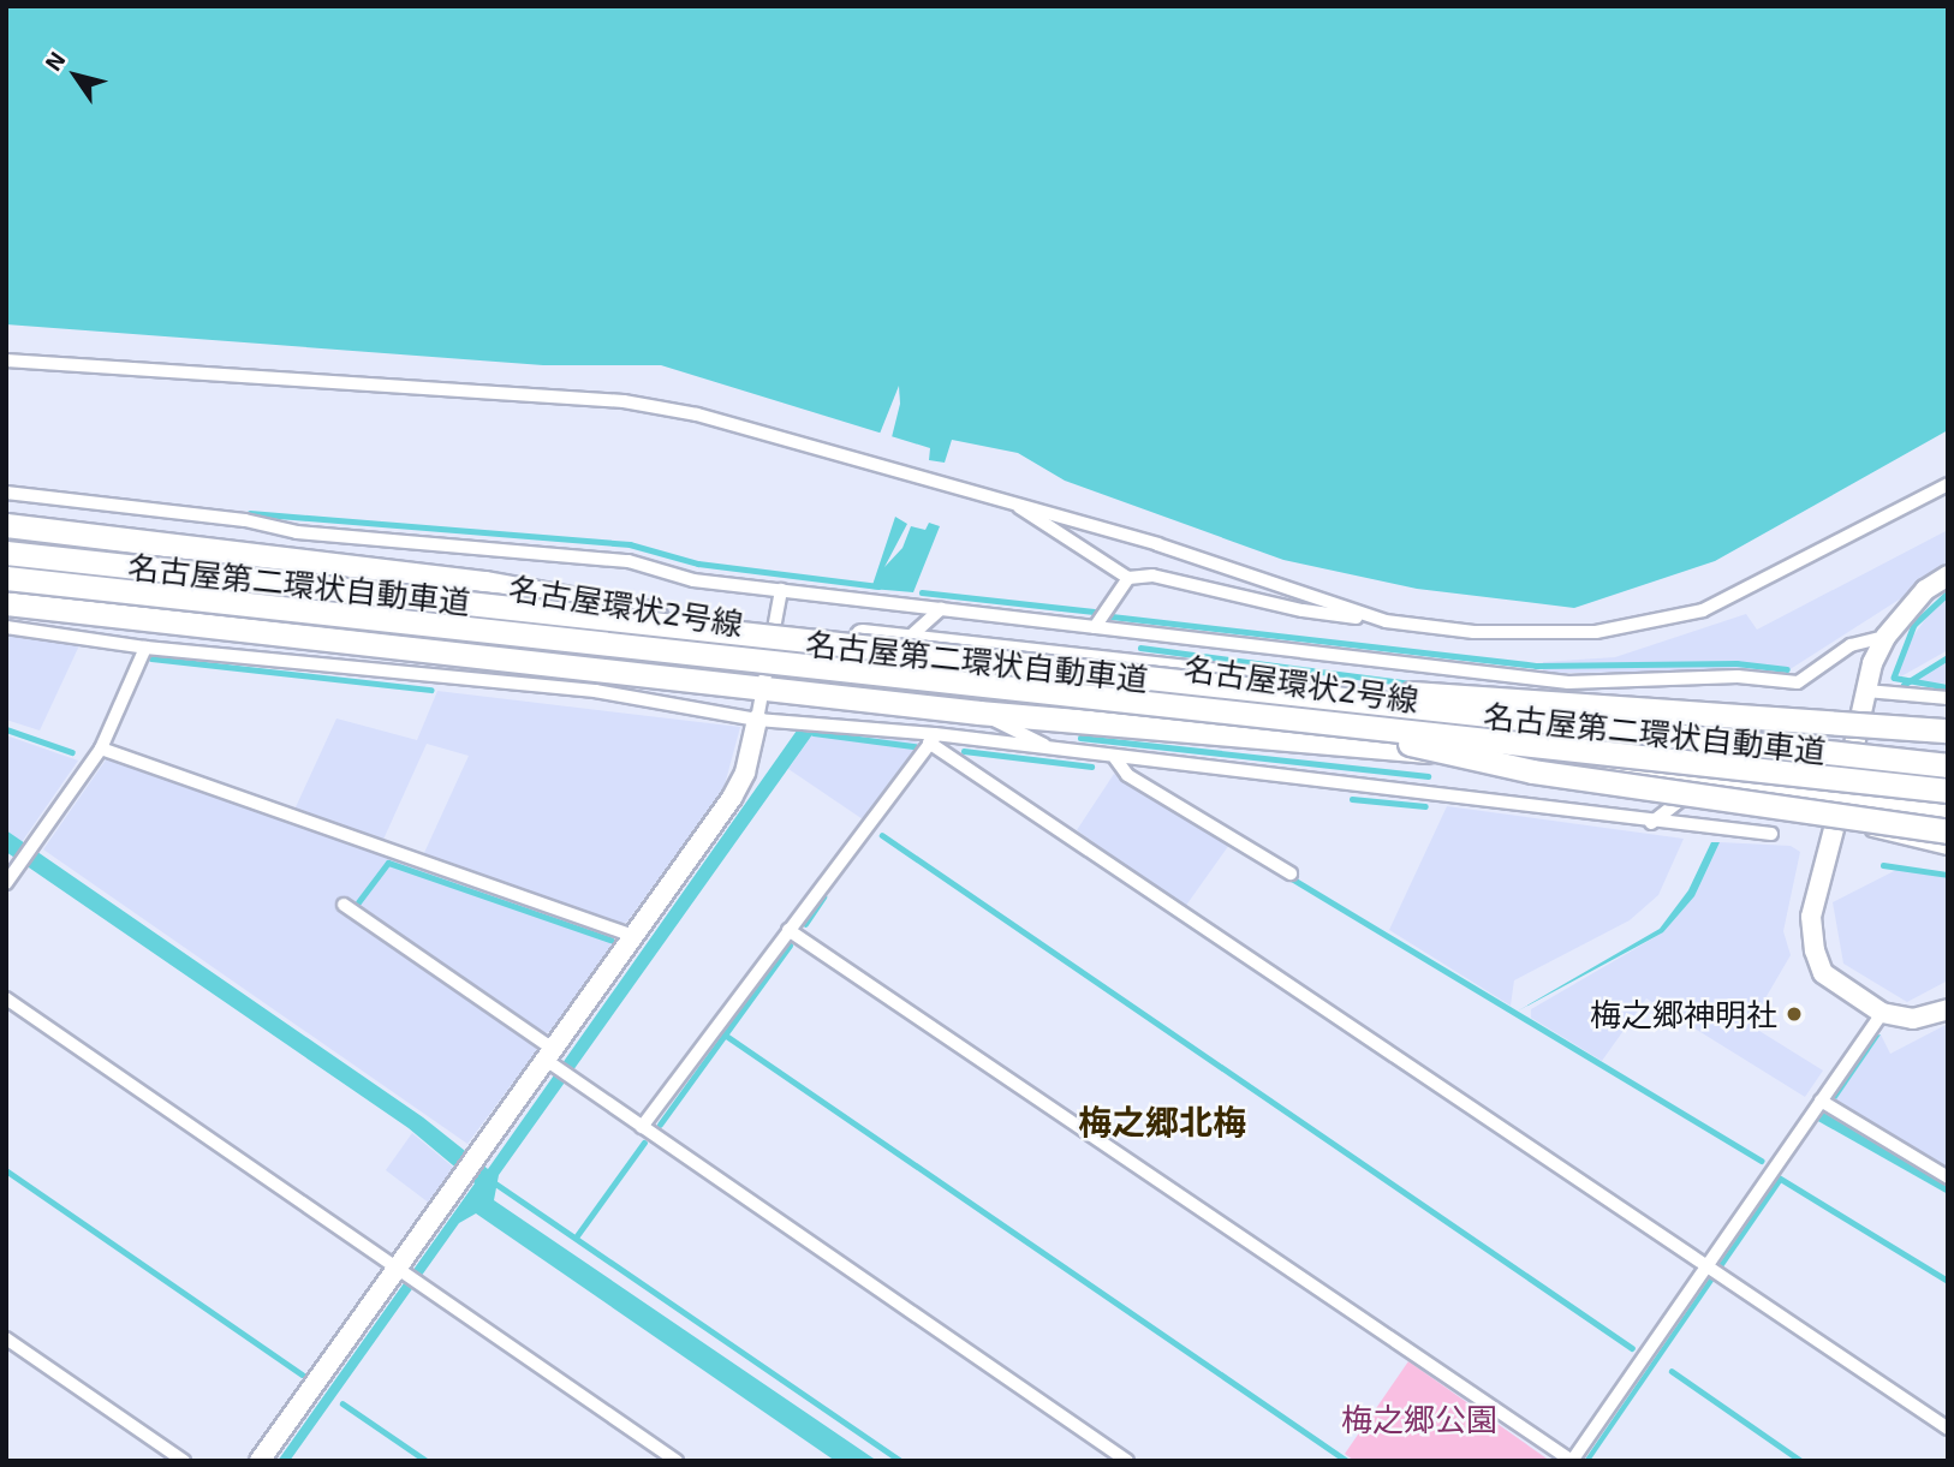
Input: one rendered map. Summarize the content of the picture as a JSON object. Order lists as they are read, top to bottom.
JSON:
{
  "streets": {
    "highway": ["名古屋第二環状自動車道", "名古屋環状2号線"]
  },
  "districts": ["梅之郷北梅"],
  "parks": ["梅之郷公園"],
  "places": ["梅之郷神明社"],
  "north": "top left"
}
